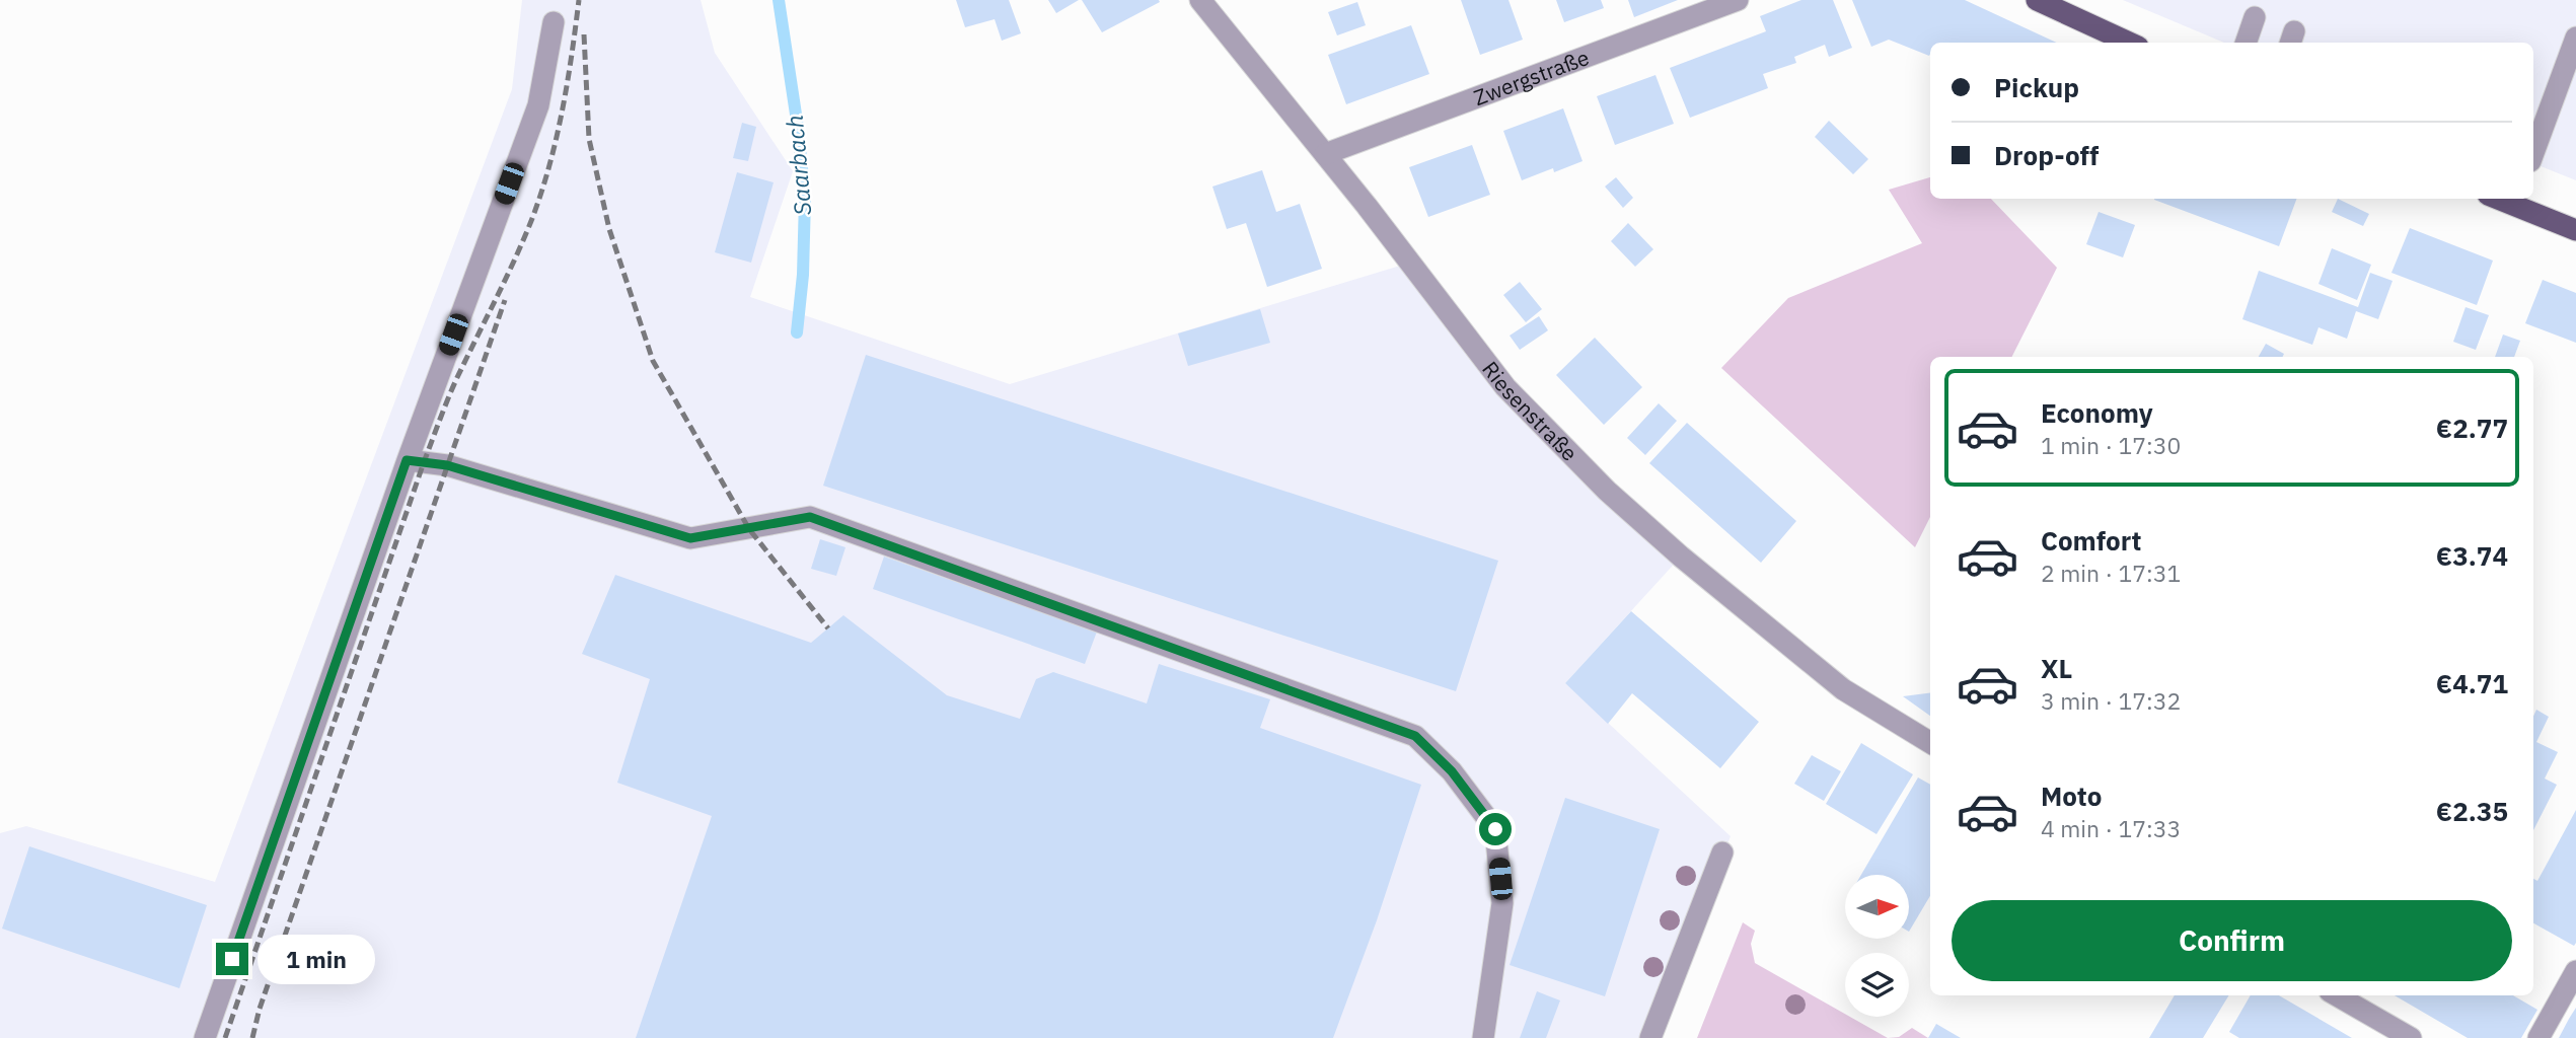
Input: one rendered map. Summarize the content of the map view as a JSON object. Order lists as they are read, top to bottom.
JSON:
{
  "streets": {
    "street": ["Zwergstraße", "Riesenstraße"]
  },
  "crossings": [
    ["Zwergstraße", "Riesenstraße"]
  ],
  "water": ["Saarbach"],
  "north": "right",
  "page": {
    "banner": ["Pickup", "Drop-off"],
    "list": [
      {
        "name": "Economy",
        "note": "1 min · 17:30",
        "value": "€2.77"
      },
      {
        "name": "Comfort",
        "note": "2 min · 17:31",
        "value": "€3.74"
      },
      {
        "name": "XL",
        "note": "3 min · 17:32",
        "value": "€4.71"
      },
      {
        "name": "Moto",
        "note": "4 min · 17:33",
        "value": "€2.35"
      }
    ],
    "buttons": "Confirm",
    "bubble": "1 min"
  }
}
